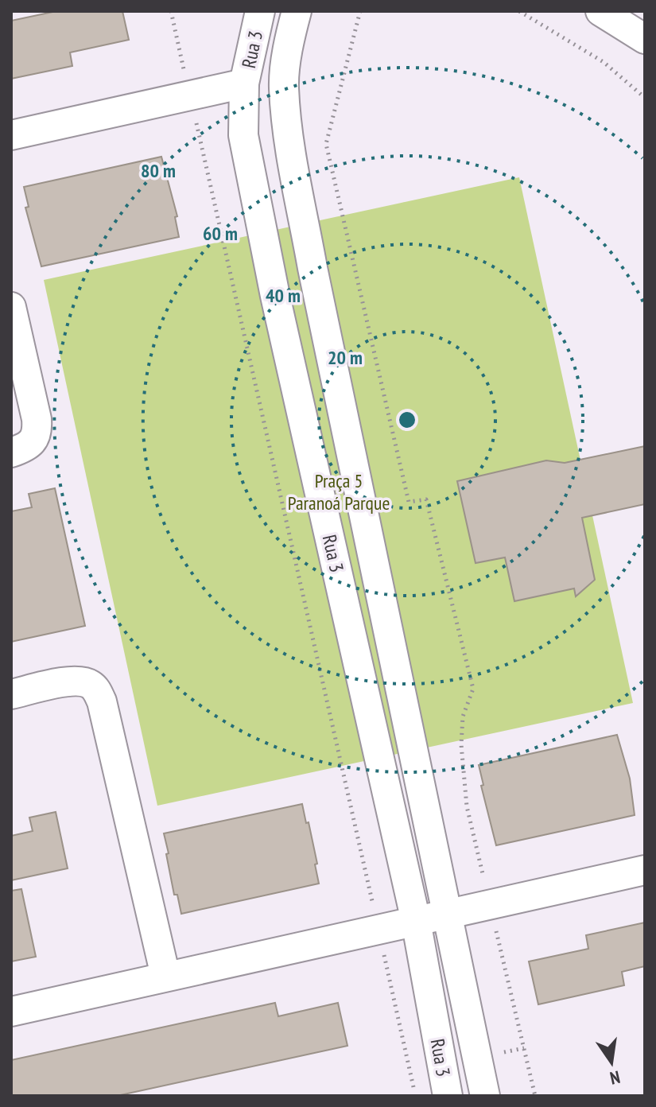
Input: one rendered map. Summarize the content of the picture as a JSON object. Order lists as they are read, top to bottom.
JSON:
{
  "streets": {
    "street": ["Rua 3"]
  },
  "parks": ["Praça 5 Paranoá Parque"],
  "north": "bottom",
  "rings": [
    "80 m",
    "60 m",
    "40 m",
    "20 m"
  ]
}
